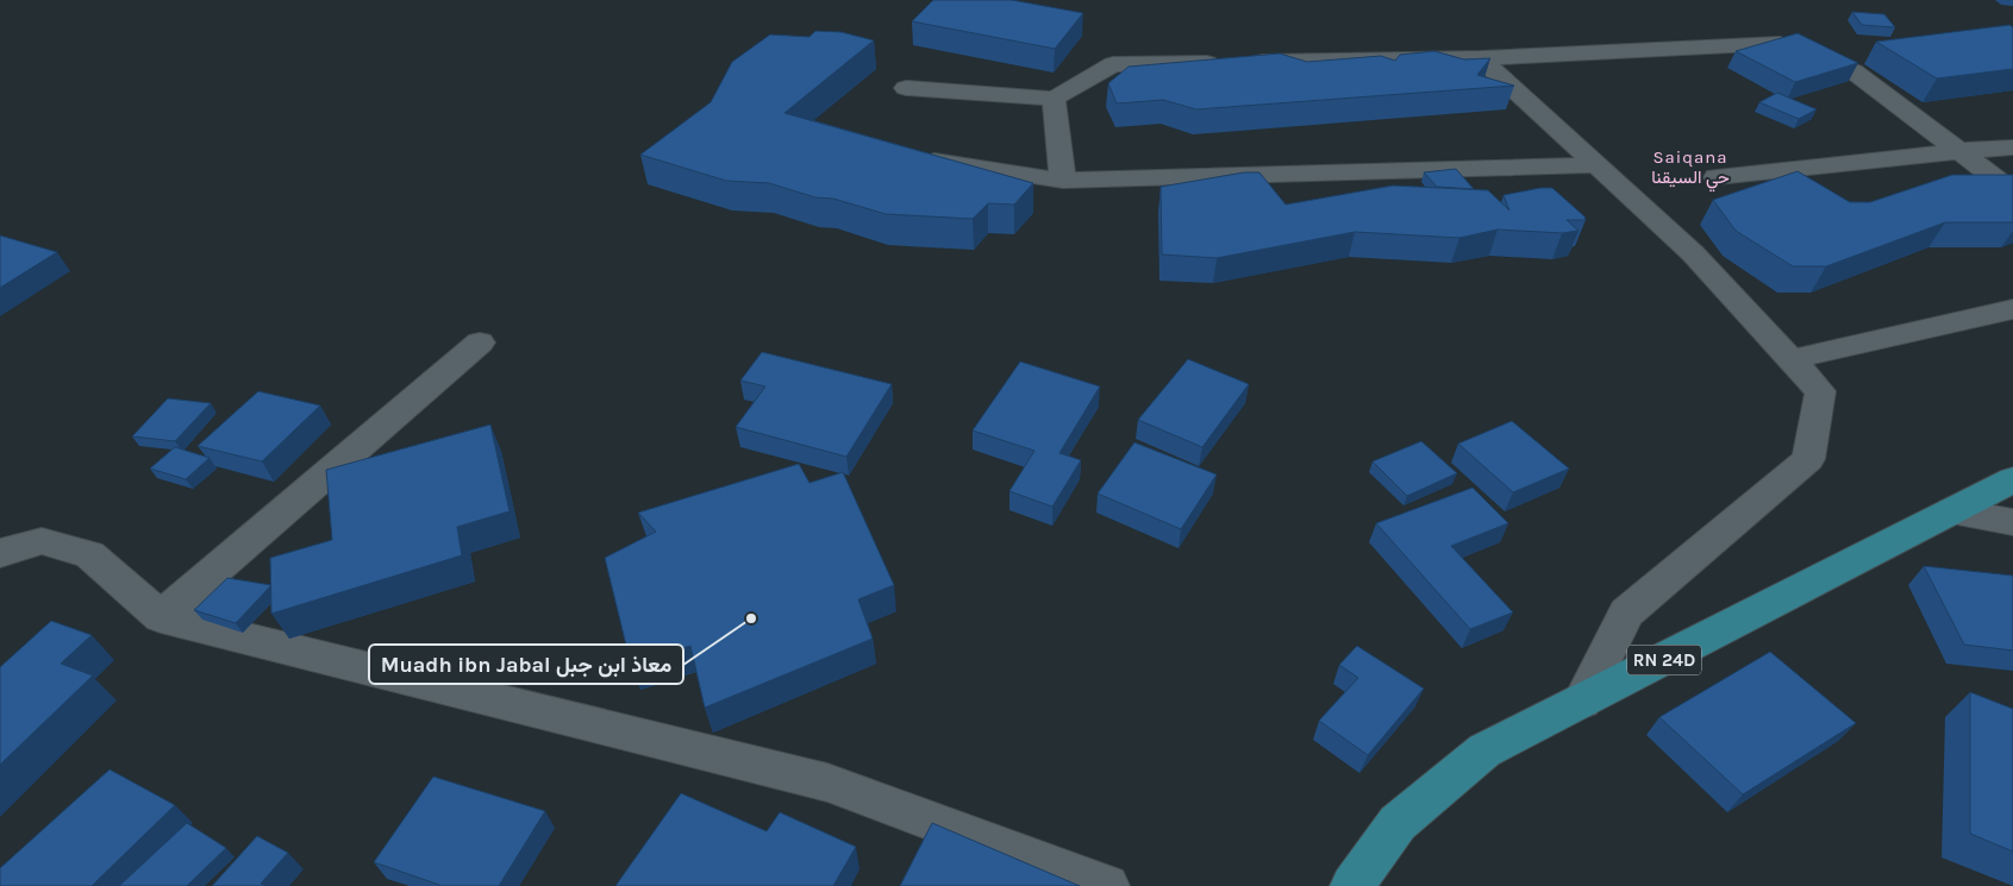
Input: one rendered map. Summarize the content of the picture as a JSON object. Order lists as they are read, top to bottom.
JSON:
{
  "streets": {
    "main road": ["RN 24D"]
  },
  "districts": ["Saiqana حي السيقنا"],
  "places": ["Muadh ibn Jabal معاذ ابن جبل"]
}
